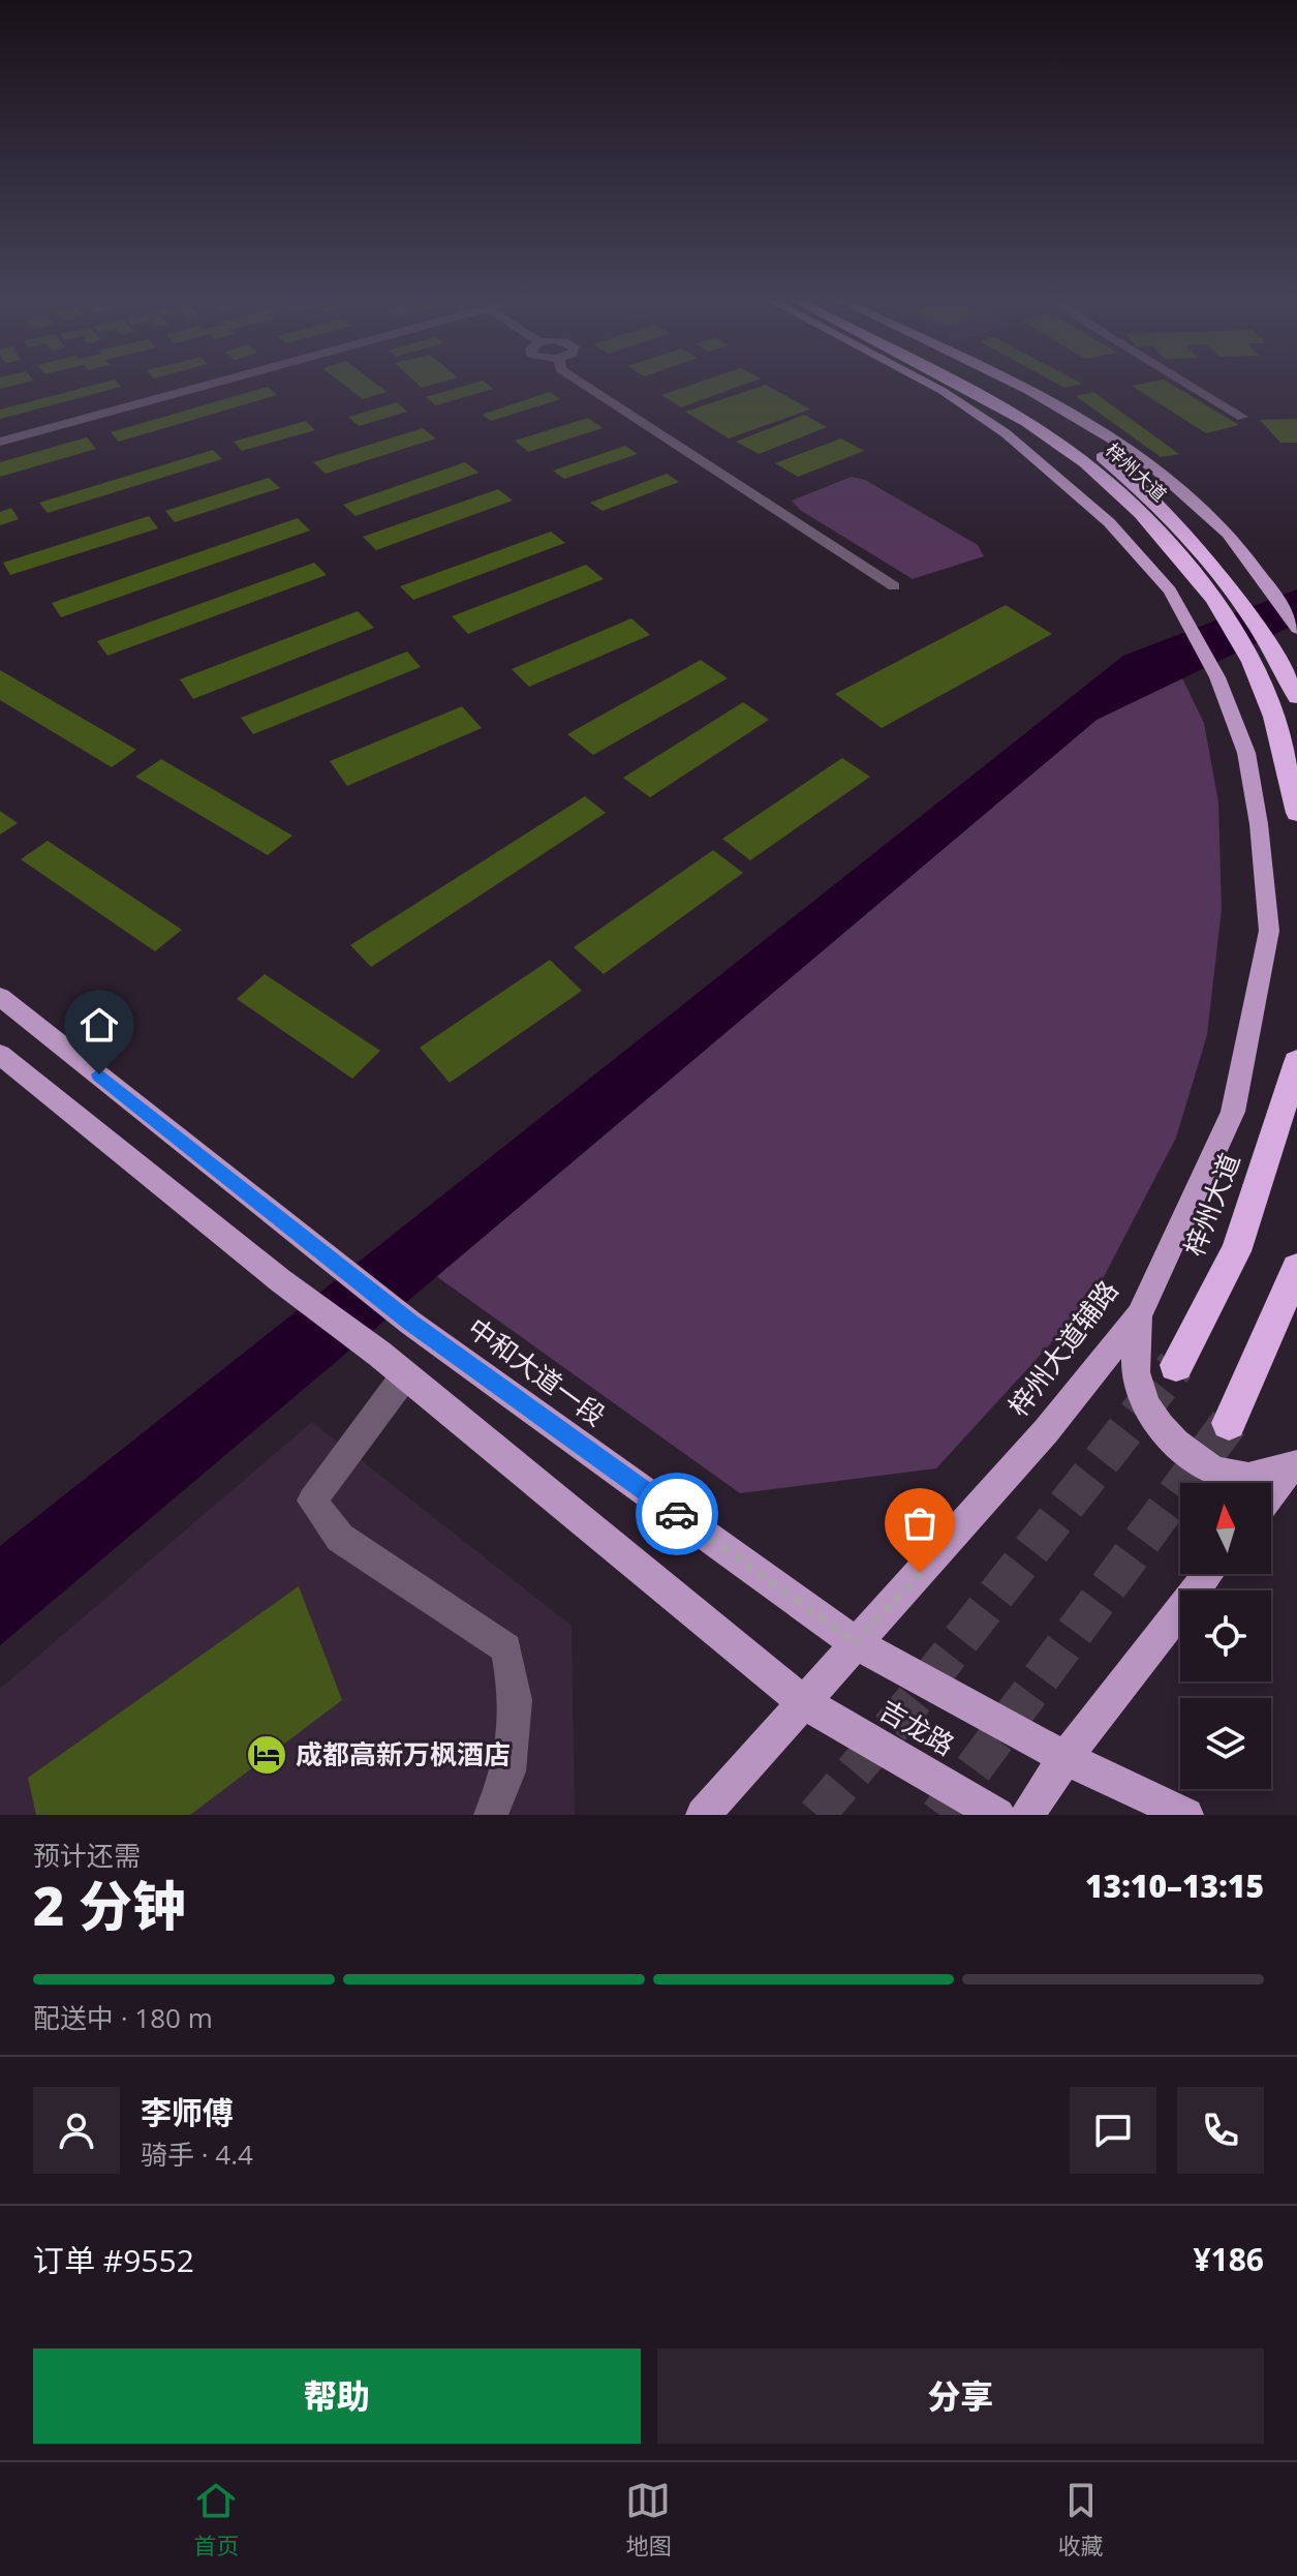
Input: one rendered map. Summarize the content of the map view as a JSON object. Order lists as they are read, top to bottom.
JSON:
{
  "streets": {
    "highway": ["梓州大道"],
    "main road": ["梓州大道辅路", "中和大道一段", "吉龙路"]
  },
  "crossings": [
    ["梓州大道辅路", "中和大道一段"],
    ["梓州大道辅路", "吉龙路"]
  ],
  "places": {
    "hotel": ["成都高新万枫酒店"]
  },
  "north": "top",
  "page": {
    "heading": ["2 分钟", "预计还需", "13:10–13:15"],
    "panel": [
      "李师傅",
      "骑手 · 4.4",
      "订单 #9552",
      "¥186"
    ],
    "bar": "配送中 · 180 m",
    "buttons": ["帮助", "分享"],
    "tabs": ["首页", "地图", "收藏"]
  }
}
